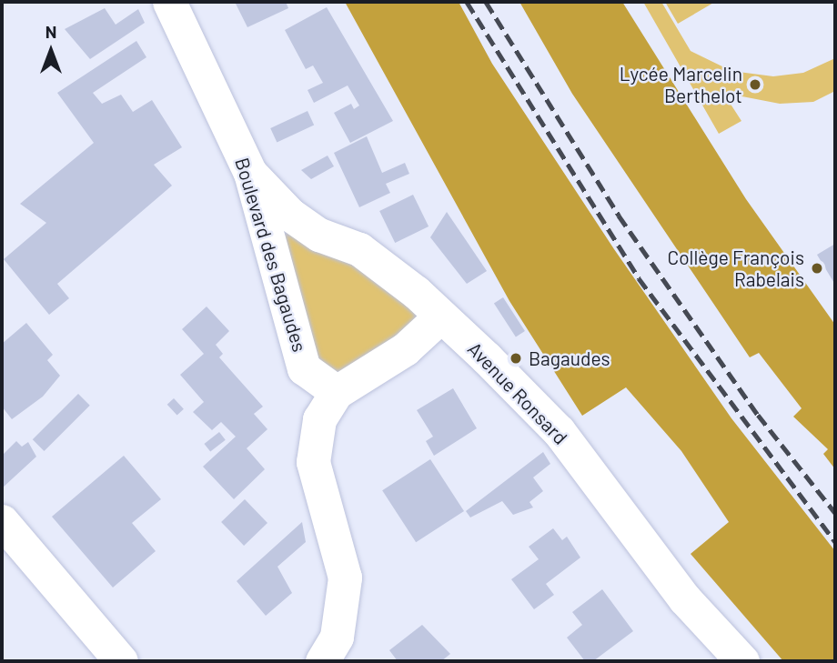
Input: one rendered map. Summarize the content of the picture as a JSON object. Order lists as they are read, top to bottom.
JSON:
{
  "streets": {
    "street": ["Boulevard des Bagaudes", "Avenue Ronsard"]
  },
  "crossings": [
    ["Boulevard des Bagaudes", "Avenue Ronsard"]
  ],
  "places": ["Lycée Marcelin Berthelot", "Collège François Rabelais", "Bagaudes"],
  "north": "top"
}
